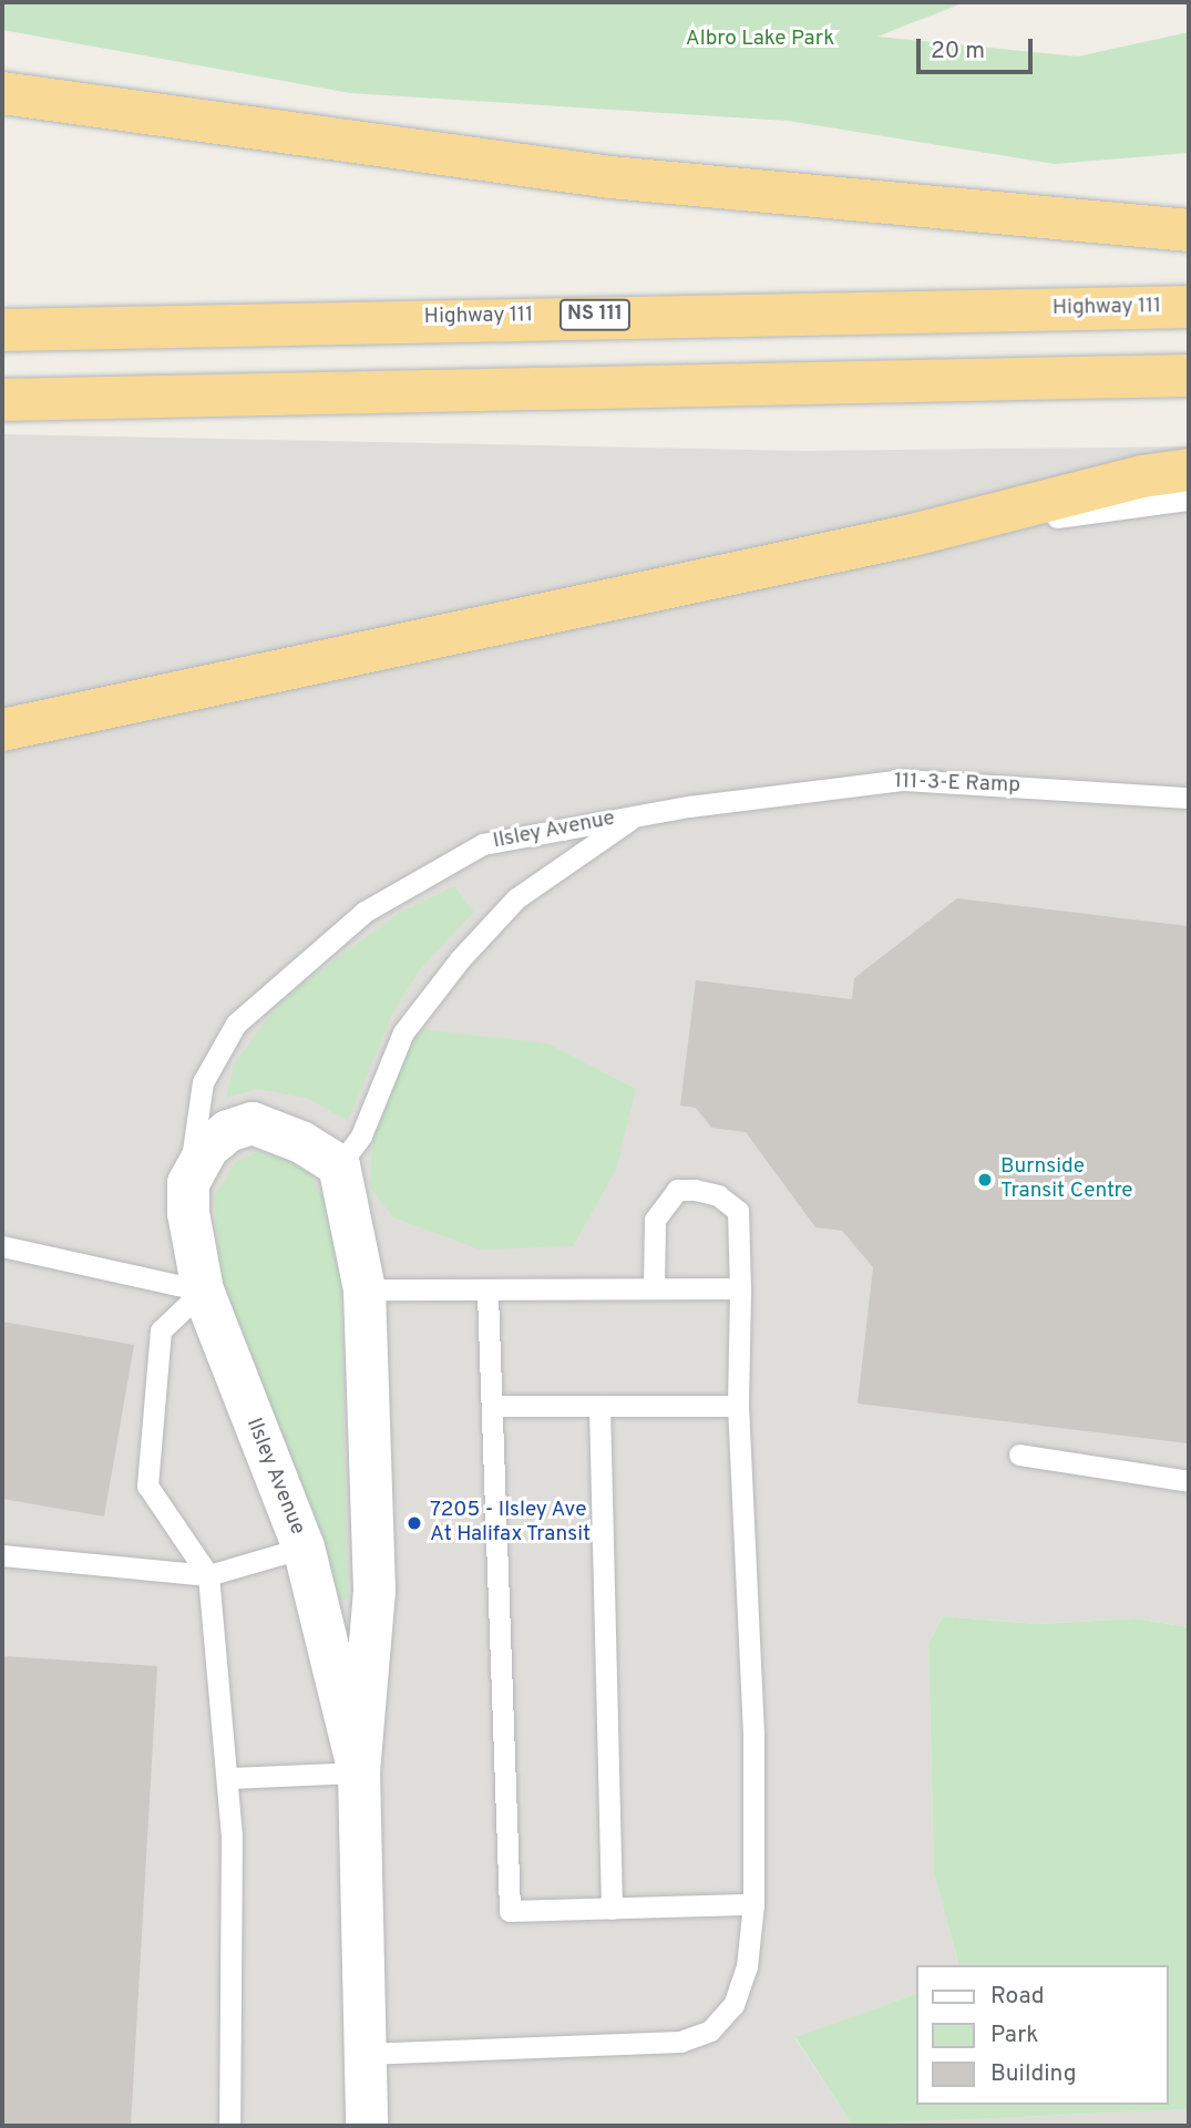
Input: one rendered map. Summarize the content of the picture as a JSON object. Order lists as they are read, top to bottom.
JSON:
{
  "streets": {
    "highway": ["Highway 111", "NS 111"],
    "street": ["Ilsley Avenue"],
    "lane": ["111-3-E Ramp"]
  },
  "crossings": [
    ["111-3-E Ramp", "Ilsley Avenue"]
  ],
  "parks": ["Albro Lake Park"],
  "places": ["Burnside Transit Centre", "7205 - Ilsley Ave At Halifax Transit"],
  "legend": ["Road", "Park", "Building"],
  "scale_bar": "20 m"
}
